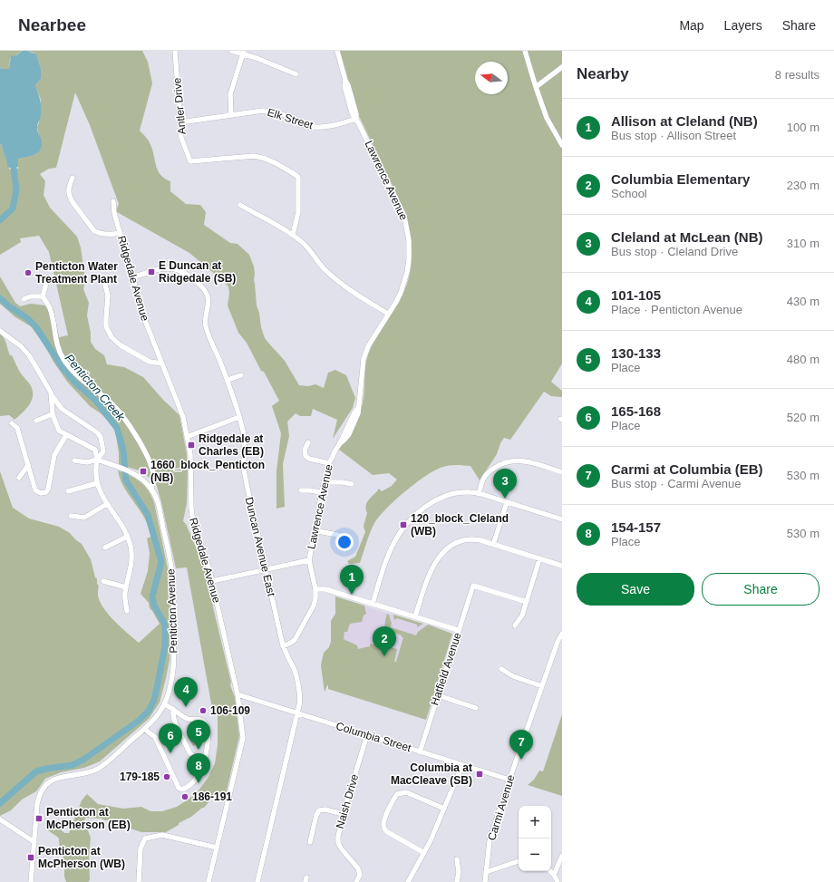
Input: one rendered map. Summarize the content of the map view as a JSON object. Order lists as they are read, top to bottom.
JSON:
{
  "streets": {
    "street": [
      "Antler Drive",
      "Elk Street",
      "Lawrence Avenue",
      "Ridgedale Avenue",
      "Duncan Avenue East",
      "Penticton Avenue",
      "Hatfield Avenue",
      "Columbia Street",
      "Naish Drive",
      "Carmi Avenue"
    ]
  },
  "crossings": [
    ["Antler Drive", "Elk Street"],
    ["Elk Street", "Lawrence Avenue"],
    ["Lawrence Avenue", "Duncan Avenue East"],
    ["Ridgedale Avenue", "Duncan Avenue East"],
    ["Ridgedale Avenue", "Columbia Street"],
    ["Duncan Avenue East", "Columbia Street"],
    ["Hatfield Avenue", "Columbia Street"],
    ["Columbia Street", "Naish Drive"],
    ["Columbia Street", "Carmi Avenue"]
  ],
  "water": ["Penticton Creek"],
  "places": {
    "transit": [
      "E Duncan at Ridgedale (SB)",
      "Ridgedale at Charles (EB)",
      "1660_block_Penticton (NB)",
      "120_block_Cleland (WB)",
      "Columbia at MacCleave (SB)",
      "Penticton at McPherson (EB)",
      "Penticton at McPherson (WB)"
    ],
    "other": [
      "Penticton Water Treatment Plant",
      "106-109",
      "179-185",
      "186-191"
    ]
  },
  "north": "left",
  "page": {
    "header": "Nearbee",
    "nav": ["Map", "Layers", "Share"],
    "heading": ["Nearby", "8 results"],
    "list": [
      {
        "mark": "1",
        "name": "Allison at Cleland (NB)",
        "note": "Bus stop · Allison Street",
        "value": "100 m"
      },
      {
        "mark": "2",
        "name": "Columbia Elementary",
        "note": "School",
        "value": "230 m"
      },
      {
        "mark": "3",
        "name": "Cleland at McLean (NB)",
        "note": "Bus stop · Cleland Drive",
        "value": "310 m"
      },
      {
        "mark": "4",
        "name": "101-105",
        "note": "Place · Penticton Avenue",
        "value": "430 m"
      },
      {
        "mark": "5",
        "name": "130-133",
        "note": "Place",
        "value": "480 m"
      },
      {
        "mark": "6",
        "name": "165-168",
        "note": "Place",
        "value": "520 m"
      },
      {
        "mark": "7",
        "name": "Carmi at Columbia (EB)",
        "note": "Bus stop · Carmi Avenue",
        "value": "530 m"
      },
      {
        "mark": "8",
        "name": "154-157",
        "note": "Place",
        "value": "530 m"
      }
    ],
    "pins": [
      "3",
      "1",
      "2",
      "4",
      "5",
      "6",
      "7",
      "8"
    ],
    "buttons": ["Save", "Share"],
    "map_buttons": ["+", "−"]
  }
}
